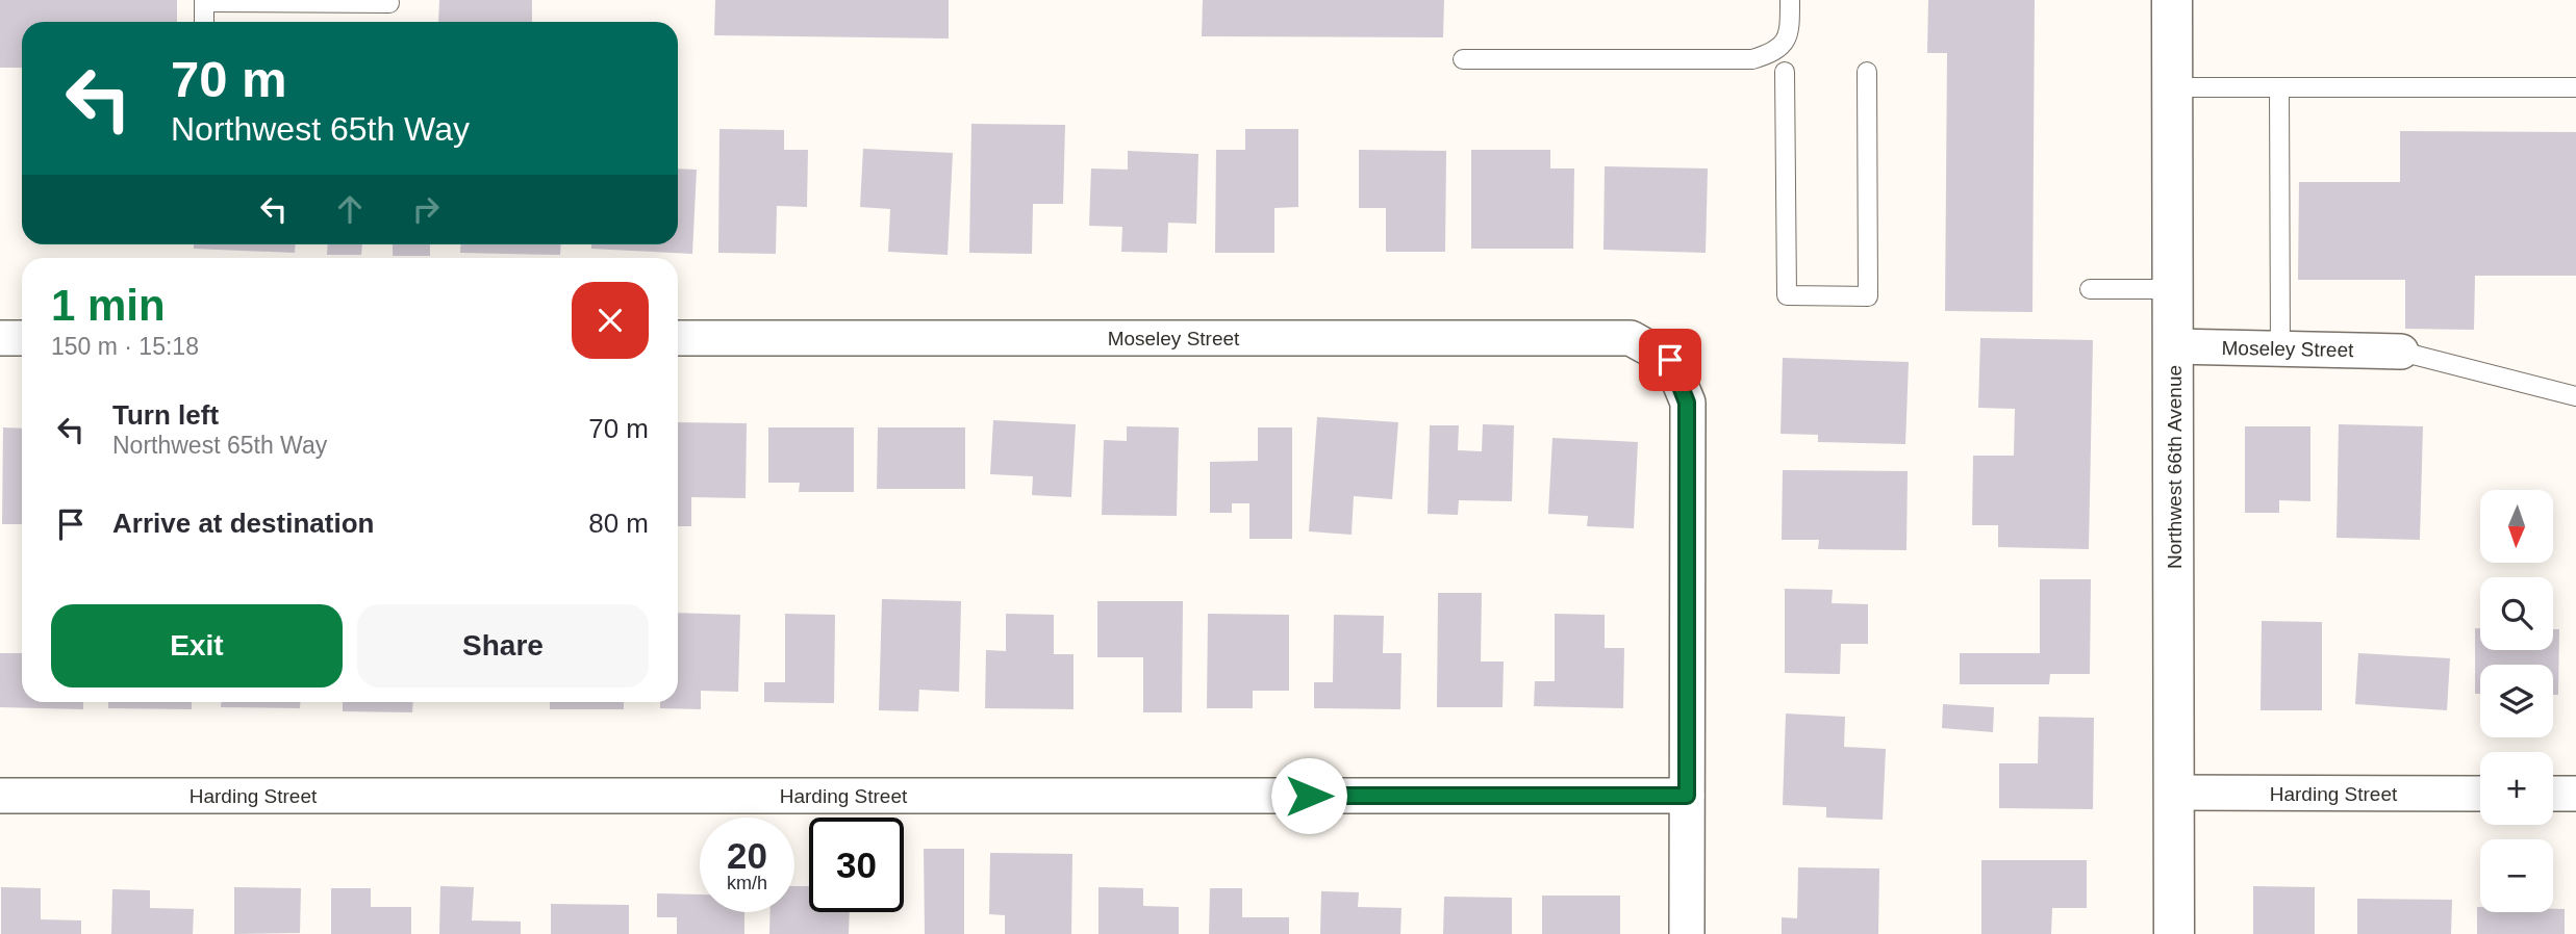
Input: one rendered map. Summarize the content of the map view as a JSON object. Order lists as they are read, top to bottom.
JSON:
{
  "streets": {
    "street": ["Moseley Street", "Northwest 66th Avenue", "Harding Street"]
  },
  "crossings": [
    ["Moseley Street", "Northwest 66th Avenue"],
    ["Moseley Street", "Harding Street"],
    ["Northwest 66th Avenue", "Harding Street"]
  ],
  "north": "bottom",
  "page": {
    "turn": ["70 m", "Northwest 65th Way"],
    "heading": ["1 min", "150 m · 15:18"],
    "list": [
      {
        "name": "Turn left",
        "note": "Northwest 65th Way",
        "value": "70 m"
      },
      {
        "name": "Arrive at destination",
        "value": "80 m"
      }
    ],
    "map_buttons": ["+", "−"],
    "buttons": ["Exit", "Share"],
    "speed": "20 km/h",
    "limit": "30"
  }
}
